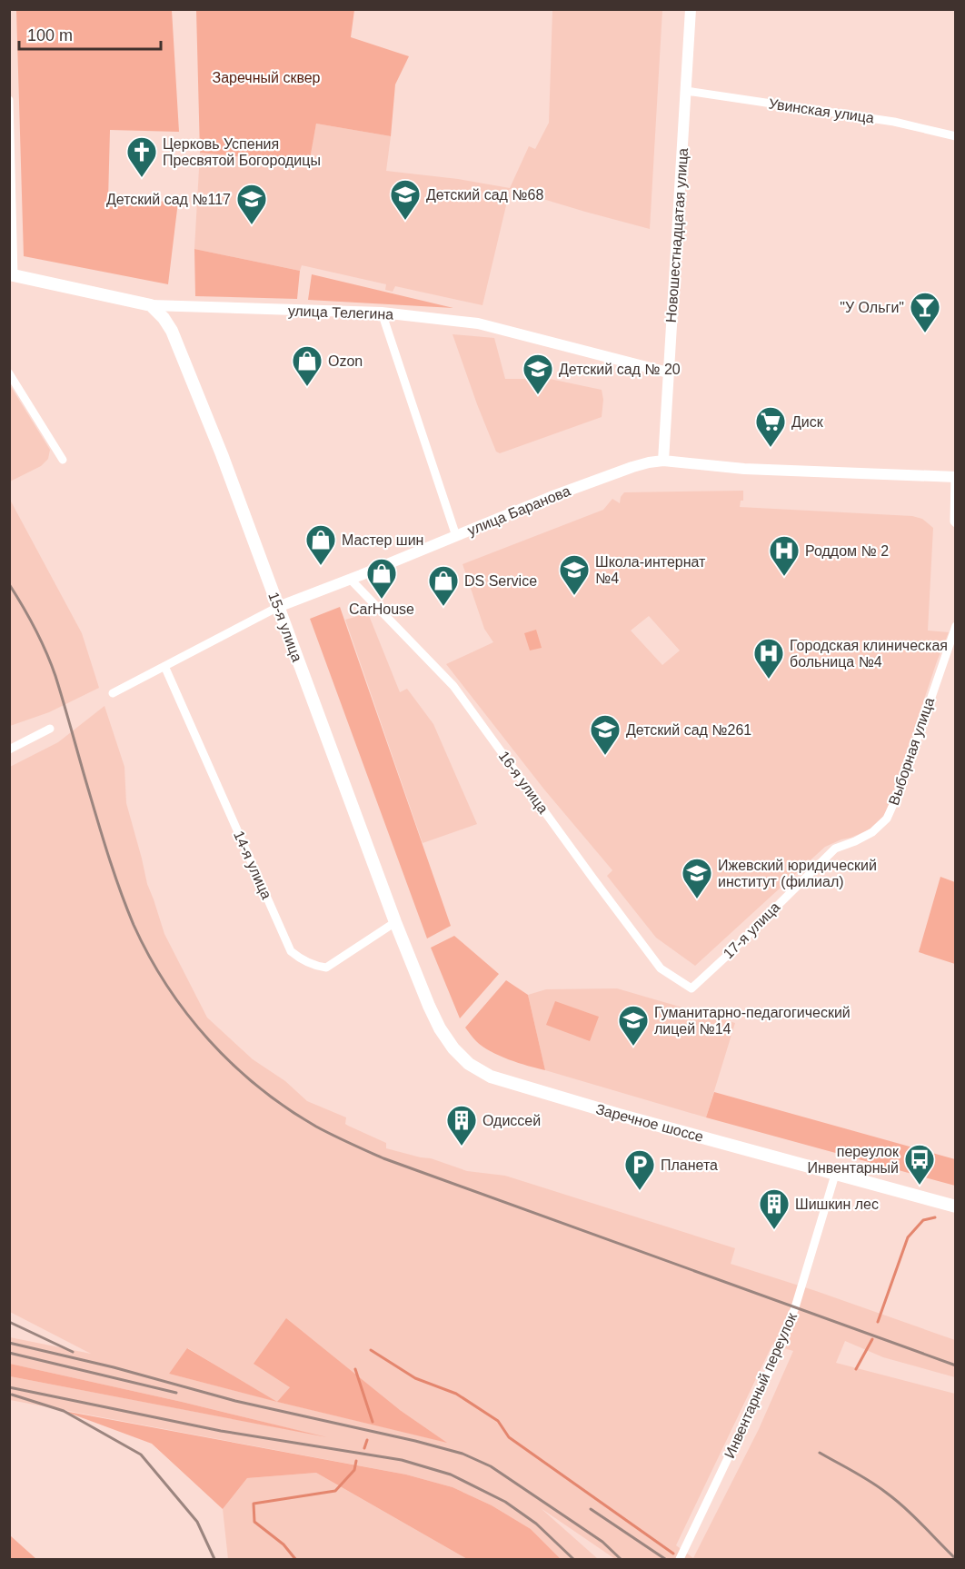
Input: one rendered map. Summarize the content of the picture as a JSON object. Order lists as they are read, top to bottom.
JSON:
{
  "streets": {
    "main road": ["улица Телегина", "15-я улица", "Заречное шоссе"],
    "street": [
      "Увинская улица",
      "Новошестнадцатая улица",
      "улица Баранова",
      "Выборная улица",
      "16-я улица",
      "14-я улица",
      "17-я улица",
      "Инвентарный переулок"
    ]
  },
  "crossings": [
    ["Увинская улица", "Новошестнадцатая улица"],
    ["Новошестнадцатая улица", "улица Телегина"],
    ["Новошестнадцатая улица", "улица Баранова"],
    ["улица Телегина", "15-я улица"],
    ["улица Баранова", "15-я улица"],
    ["улица Баранова", "16-я улица"],
    ["улица Баранова", "14-я улица"],
    ["15-я улица", "14-я улица"],
    ["15-я улица", "Заречное шоссе"],
    ["Выборная улица", "17-я улица"],
    ["16-я улица", "17-я улица"],
    ["Заречное шоссе", "Инвентарный переулок"]
  ],
  "parks": ["Заречный сквер"],
  "places": {
    "church": ["Церковь Успения Пресвятой Богородицы"],
    "school or university": [
      "Детский сад №68",
      "Детский сад №117",
      "Детский сад № 20",
      "Школа-интернат №4",
      "Детский сад №261",
      "Ижевский юридический институт (филиал)",
      "Гуманитарно-педагогический лицей №14"
    ],
    "bar": ["\"У Ольги\""],
    "shop": [
      "Ozon",
      "Мастер шин",
      "CarHouse",
      "DS Service"
    ],
    "supermarket": ["Диск"],
    "hospital": ["Роддом № 2", "Городская клиническая больница №4"],
    "building": ["Одиссей", "Шишкин лес"],
    "bus stop": ["переулок Инвентарный"],
    "parking": ["Планета"]
  },
  "scale_bar": "100 m"
}
